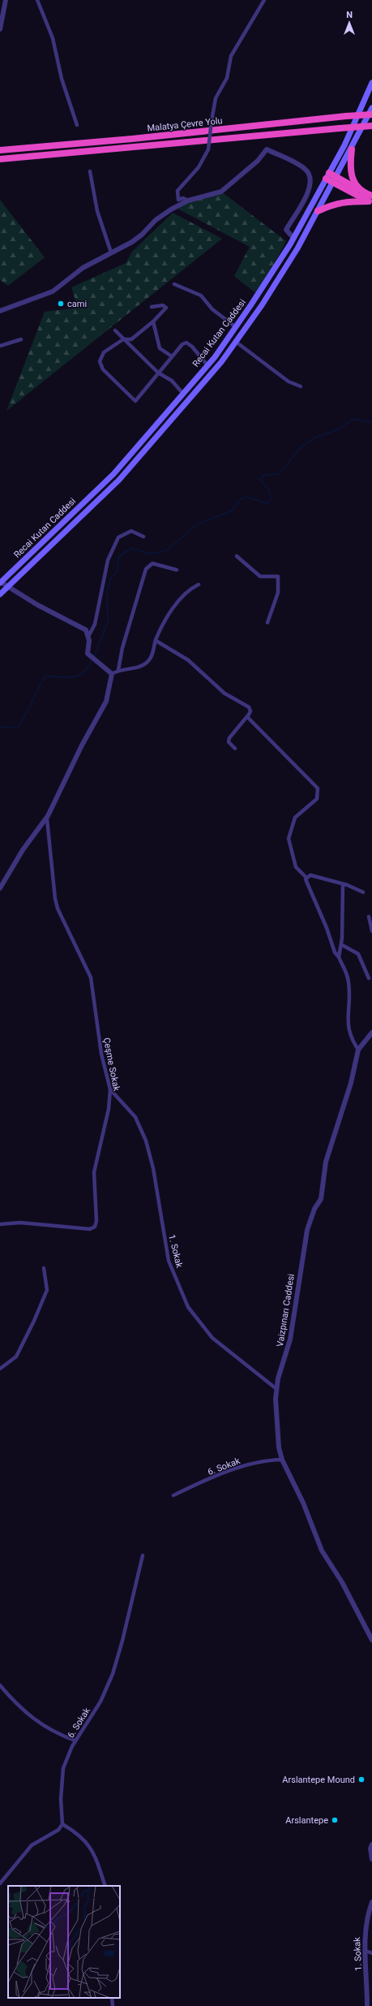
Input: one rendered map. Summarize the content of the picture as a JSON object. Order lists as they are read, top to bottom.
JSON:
{
  "streets": {
    "highway": ["Malatya Çevre Yolu"],
    "main road": ["Recai Kutan Caddesi"],
    "street": [
      "Çeşme Sokak",
      "1. Sokak",
      "Vaizpınarı Caddesi",
      "6. Sokak"
    ]
  },
  "crossings": [
    ["Çeşme Sokak", "1. Sokak"],
    ["1. Sokak", "Vaizpınarı Caddesi"],
    ["Vaizpınarı Caddesi", "6. Sokak"]
  ],
  "places": ["cami", "Arslantepe Mound", "Arslantepe"],
  "north": "top"
}
